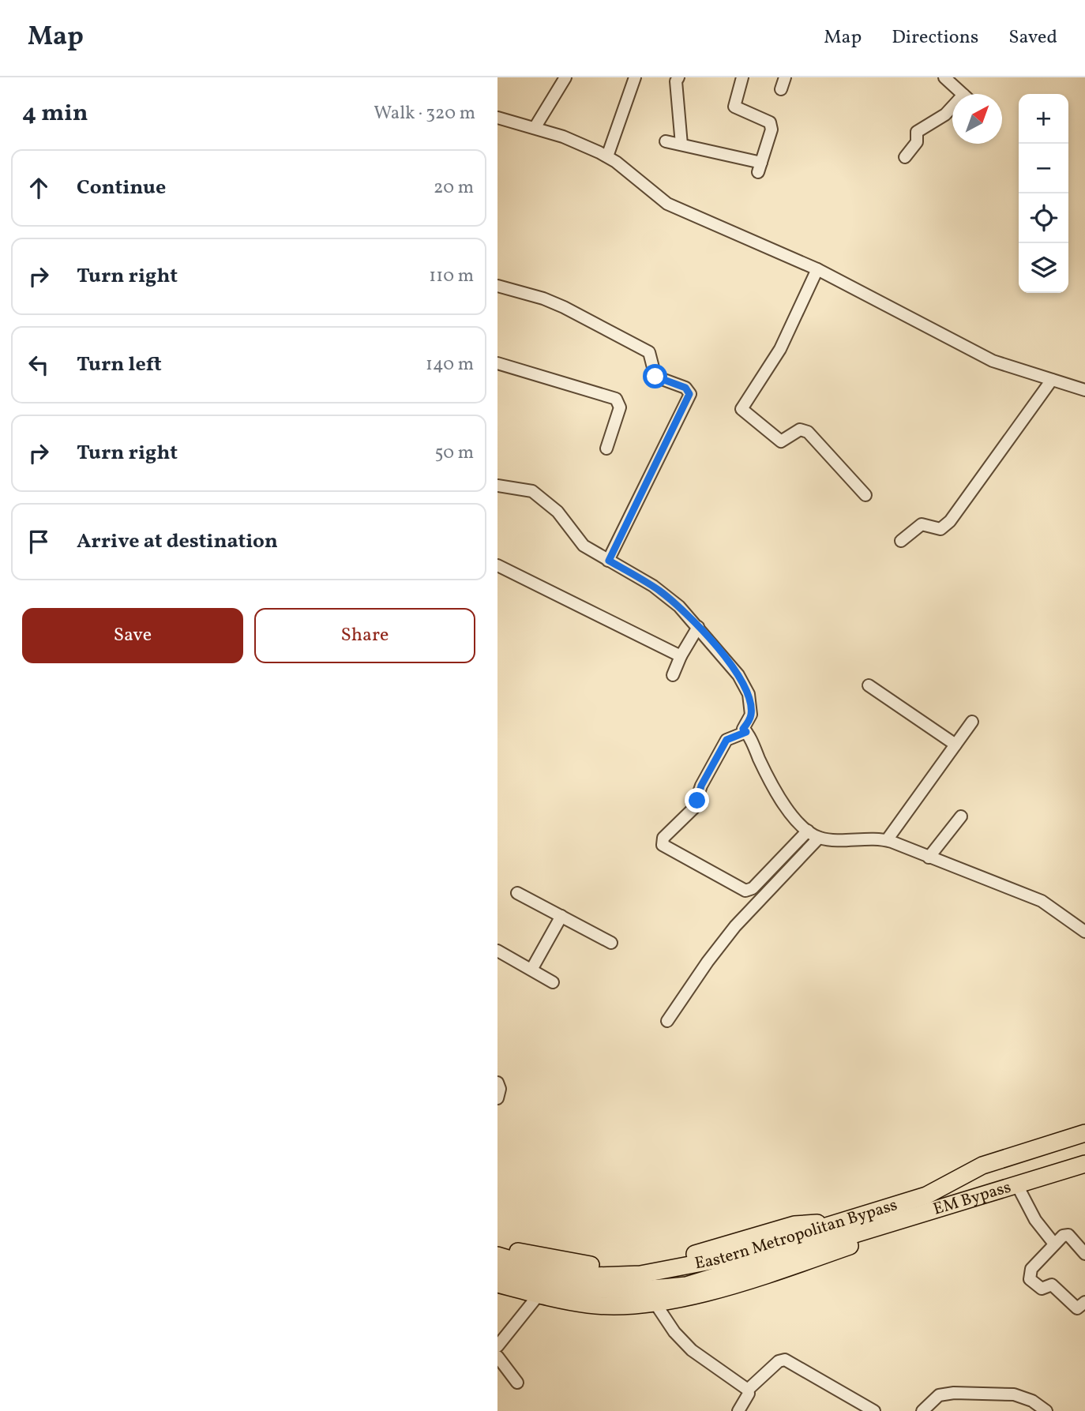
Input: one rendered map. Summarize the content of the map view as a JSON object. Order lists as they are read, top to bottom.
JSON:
{
  "streets": {
    "main road": ["EM Bypass", "Eastern Metropolitan Bypass"]
  },
  "crossings": [
    ["EM Bypass", "Eastern Metropolitan Bypass"]
  ],
  "north": "top right",
  "page": {
    "header": "Map",
    "nav": ["Map", "Directions", "Saved"],
    "heading": ["4 min", "Walk · 320 m"],
    "map_buttons": ["+", "−"],
    "list": [
      ["Continue", "20 m"],
      ["Turn right", "110 m"],
      ["Turn left", "140 m"],
      ["Turn right", "50 m"],
      "Arrive at destination"
    ],
    "buttons": ["Save", "Share"]
  }
}
